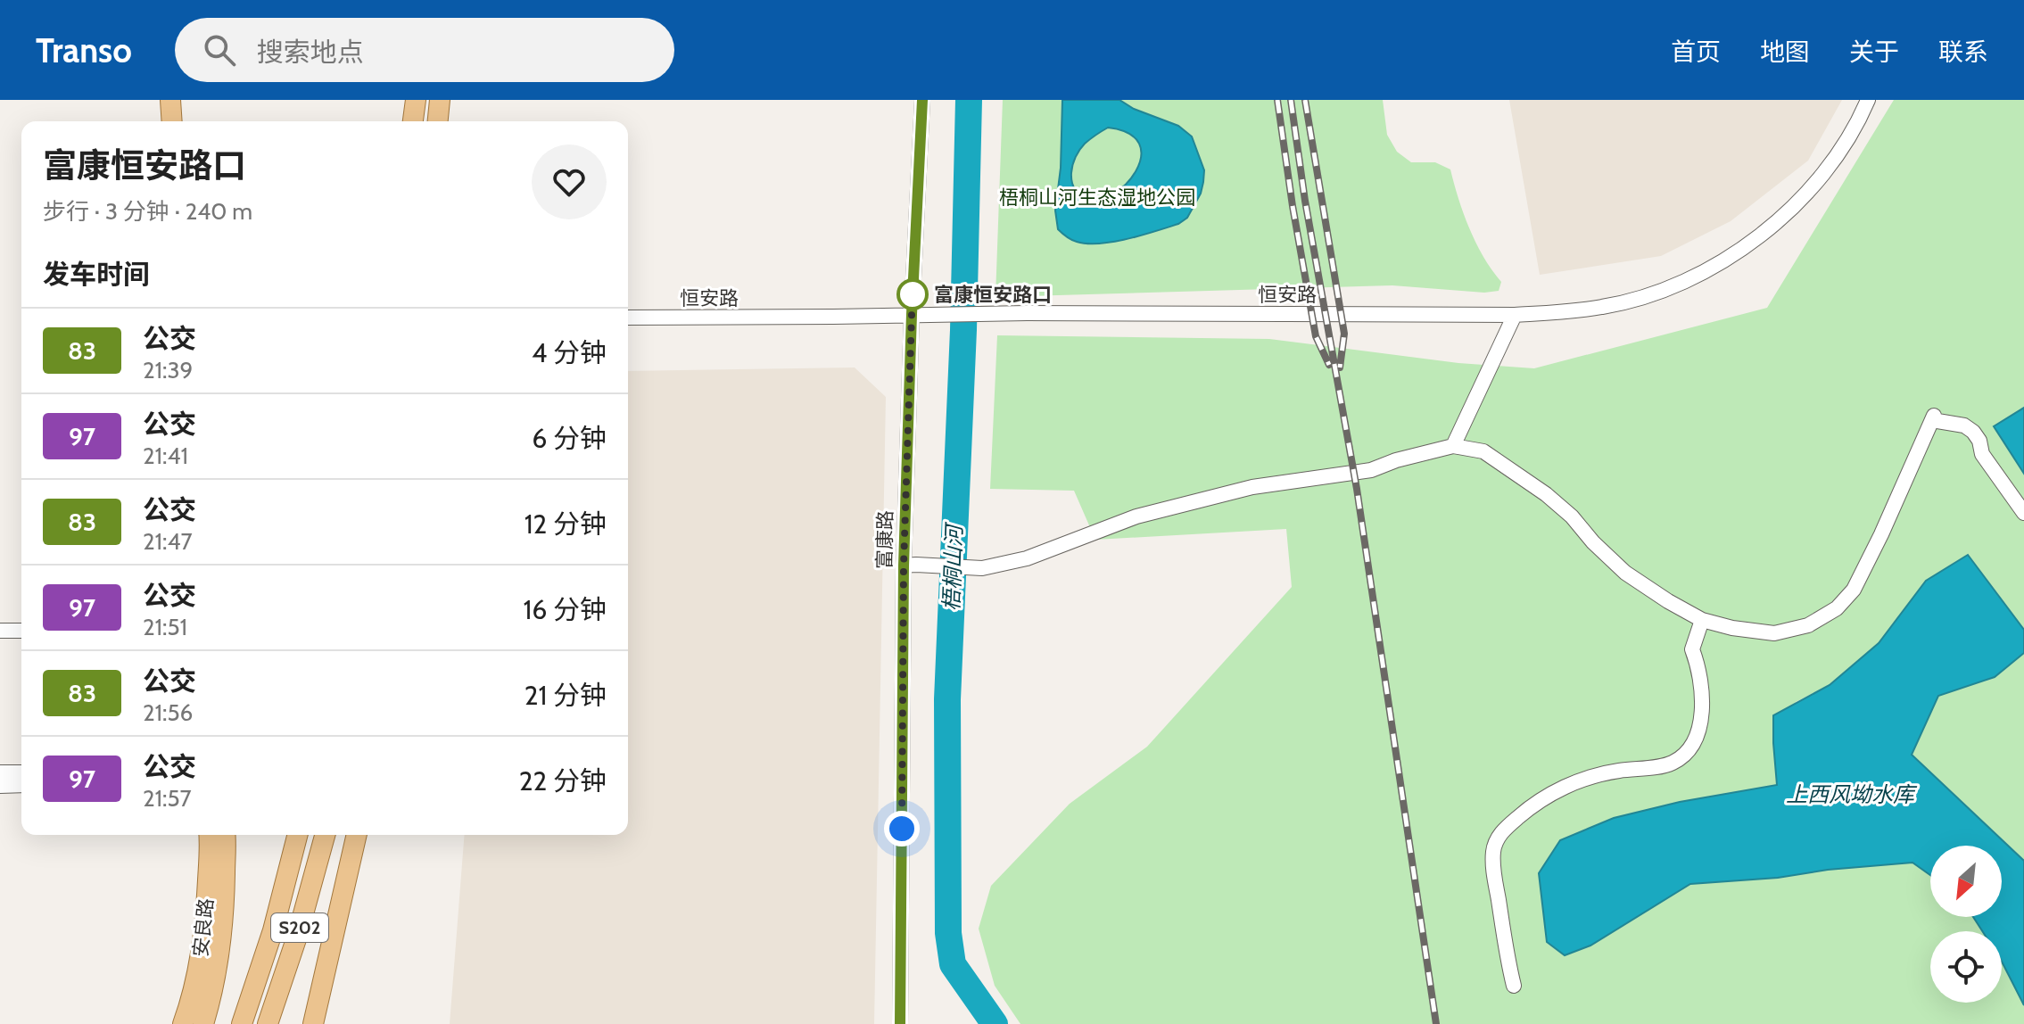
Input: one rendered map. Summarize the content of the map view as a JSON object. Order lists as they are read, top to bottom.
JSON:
{
  "streets": {
    "main road": ["安良路", "S202"],
    "street": ["恒安路", "富康路"]
  },
  "crossings": [
    ["恒安路", "富康路"]
  ],
  "water": ["梧桐山河", "上西风坳水库"],
  "parks": ["梧桐山河生态湿地公园"],
  "places": ["富康恒安路口"],
  "lines": ["bus line 83"],
  "north": "bottom left",
  "page": {
    "header": "Transo",
    "search": "搜索地点",
    "nav": [
      "首页",
      "地图",
      "关于",
      "联系"
    ],
    "heading": [
      ["富康恒安路口", "步行 · 3 分钟 · 240 m"],
      "发车时间"
    ],
    "list": [
      {
        "mark": "83",
        "name": "公交",
        "note": "21:39",
        "value": "4 分钟"
      },
      {
        "mark": "97",
        "name": "公交",
        "note": "21:41",
        "value": "6 分钟"
      },
      {
        "mark": "83",
        "name": "公交",
        "note": "21:47",
        "value": "12 分钟"
      },
      {
        "mark": "97",
        "name": "公交",
        "note": "21:51",
        "value": "16 分钟"
      },
      {
        "mark": "83",
        "name": "公交",
        "note": "21:56",
        "value": "21 分钟"
      },
      {
        "mark": "97",
        "name": "公交",
        "note": "21:57",
        "value": "22 分钟"
      }
    ]
  }
}
